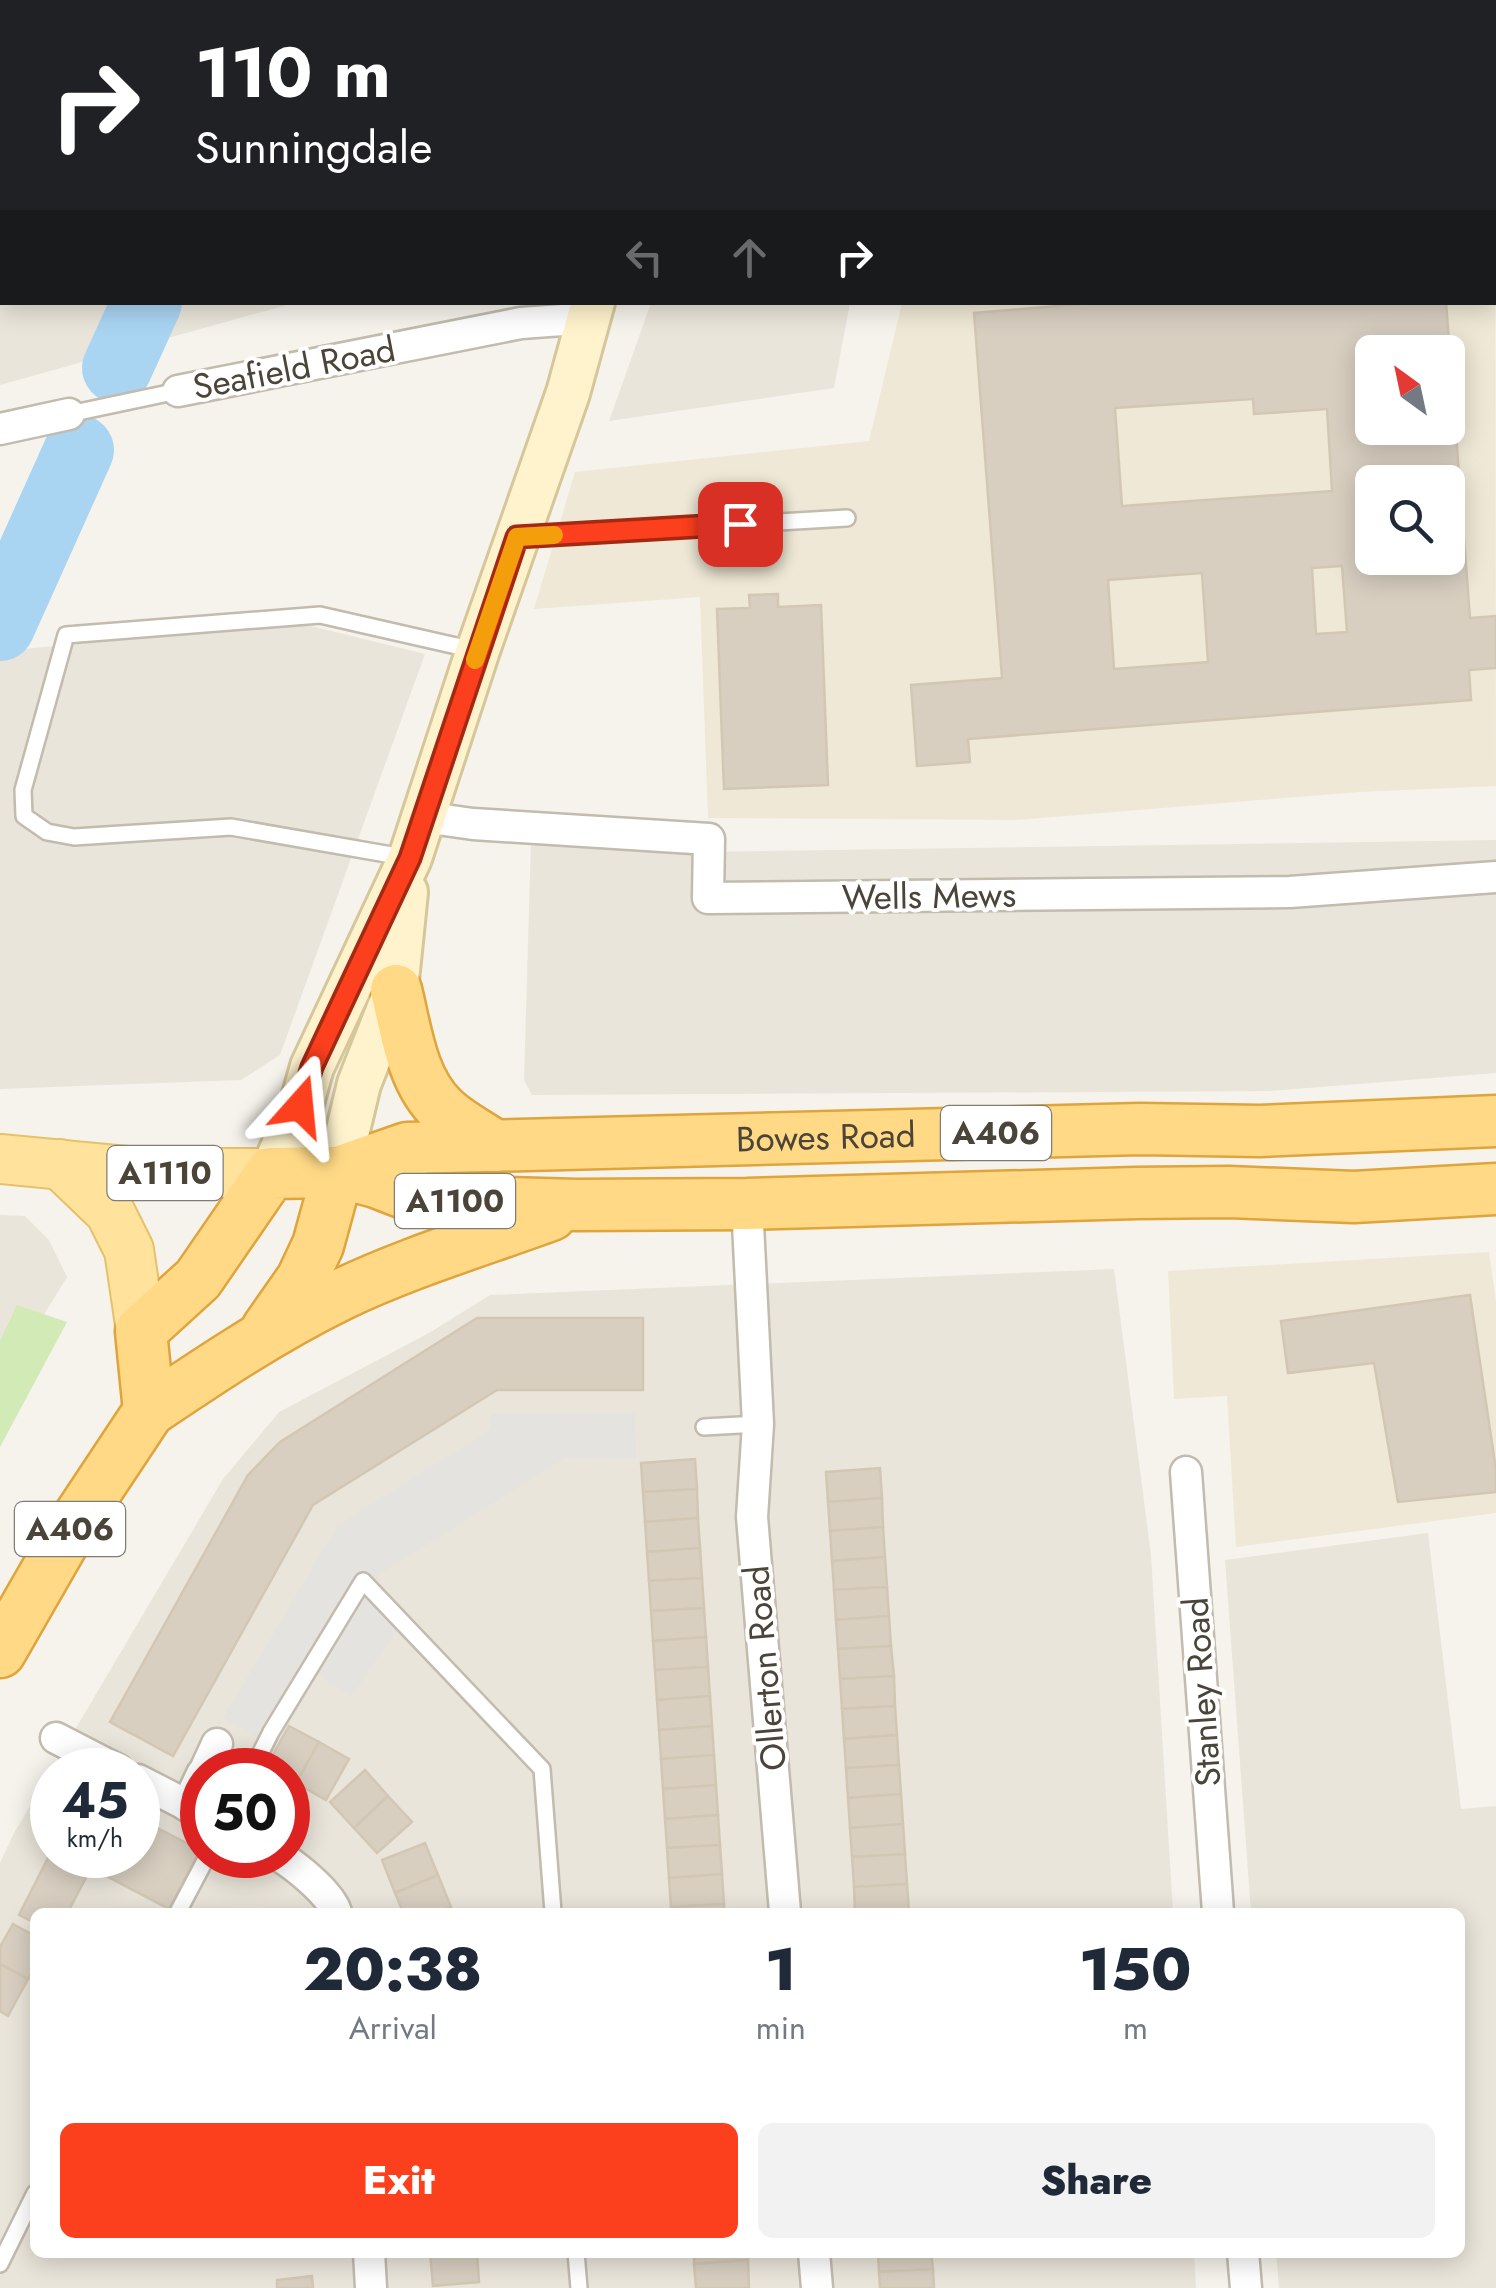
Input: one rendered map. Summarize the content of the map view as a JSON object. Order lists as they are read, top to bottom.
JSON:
{
  "streets": {
    "highway": ["A406", "Bowes Road", "A1100"],
    "main road": ["A1110"],
    "street": [
      "Seafield Road",
      "Wells Mews",
      "Ollerton Road",
      "Stanley Road"
    ]
  },
  "crossings": [
    ["A406", "Bowes Road"],
    ["Bowes Road", "Ollerton Road"]
  ],
  "north": "top left",
  "page": {
    "turn": ["110 m", "Sunningdale"],
    "speed": "45 km/h",
    "limit": "50",
    "eta": [
      "20:38",
      "Arrival",
      "1",
      "min",
      "150",
      "m"
    ],
    "buttons": ["Exit", "Share"]
  }
}
